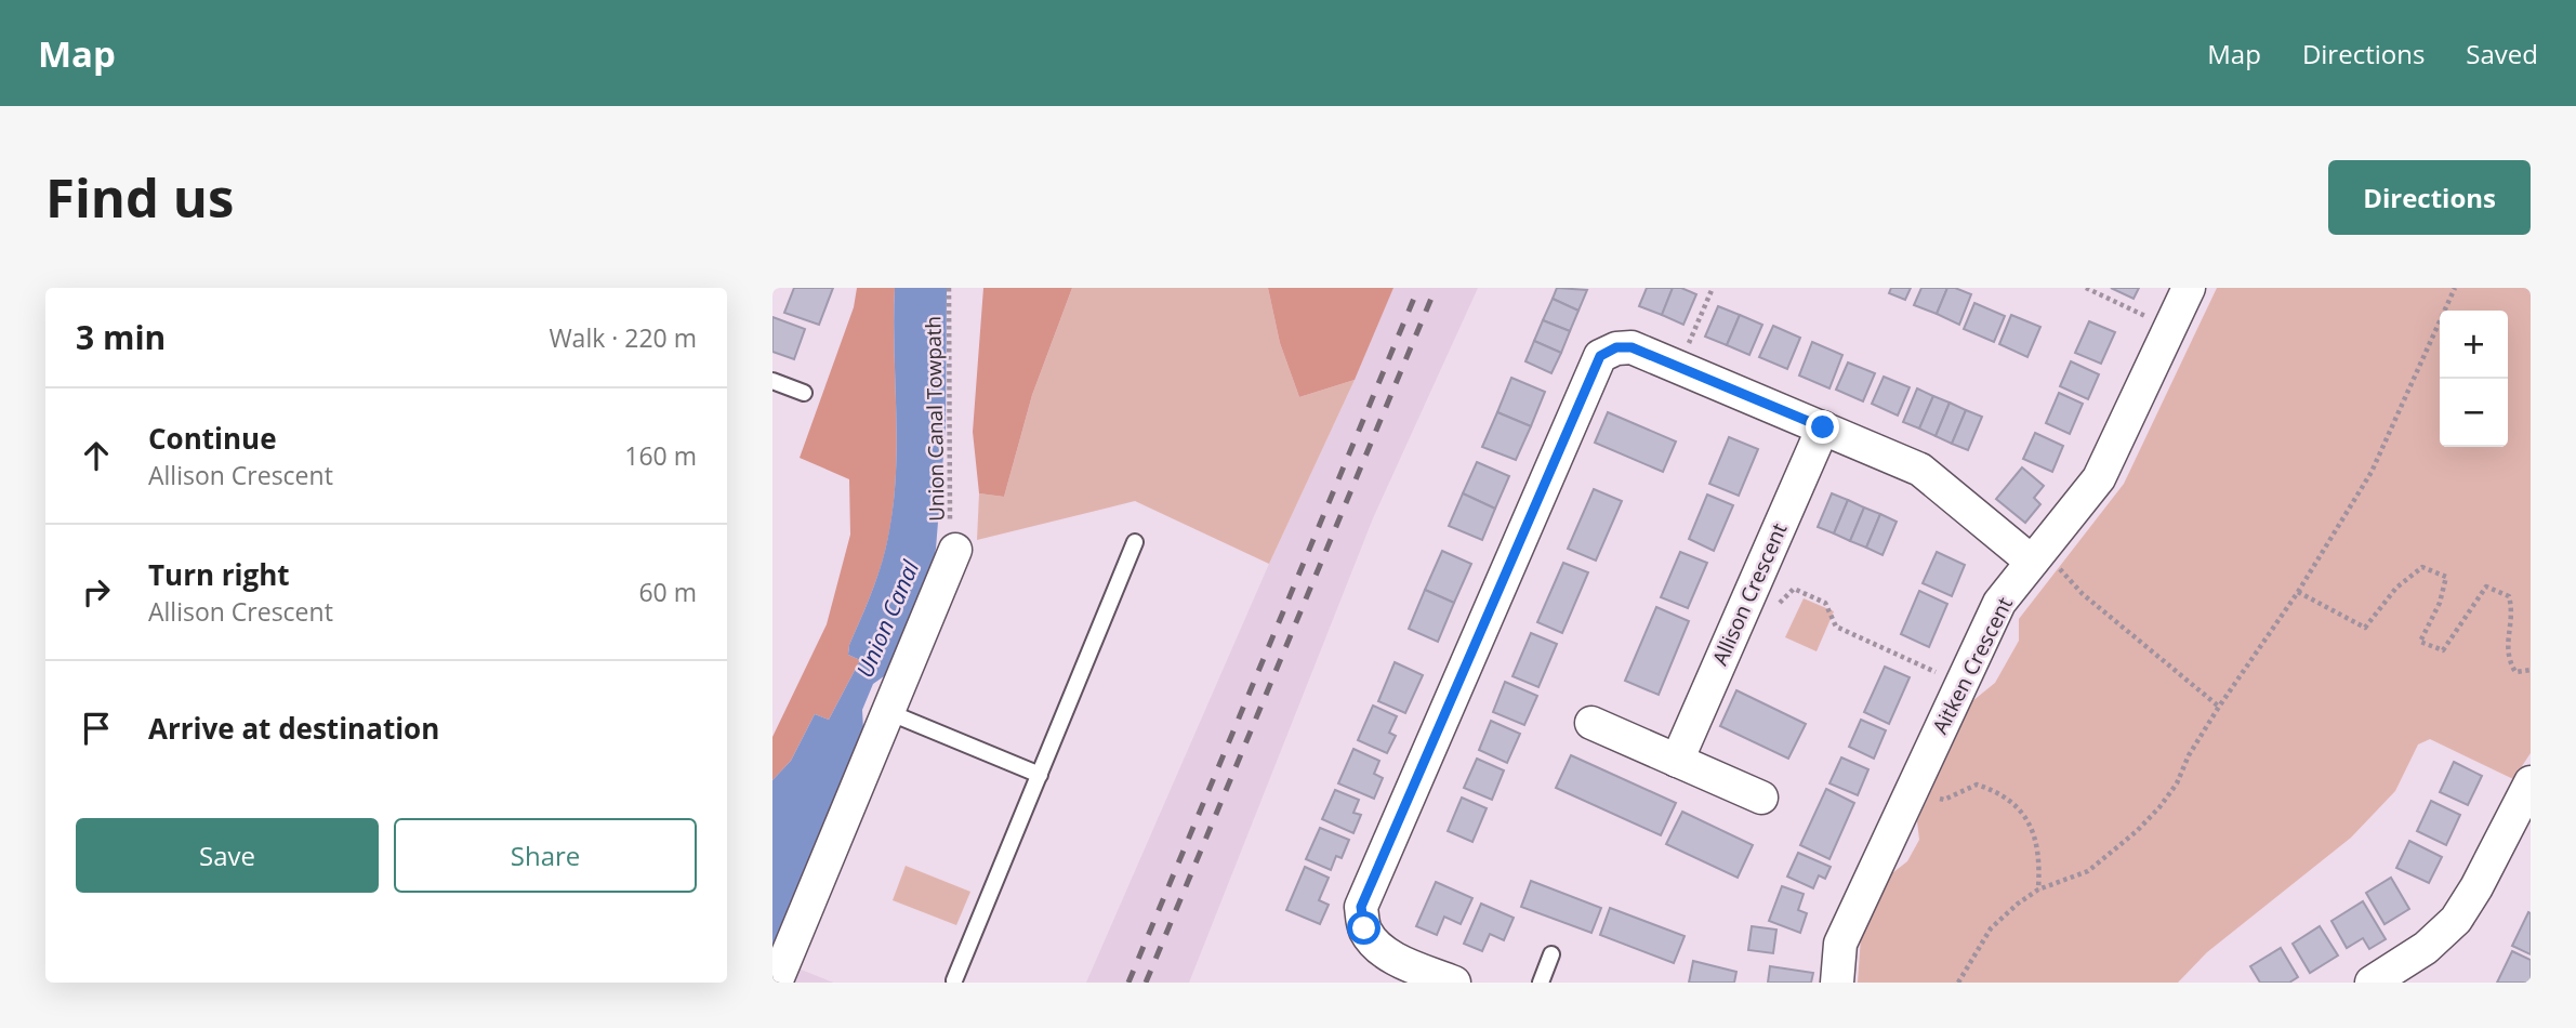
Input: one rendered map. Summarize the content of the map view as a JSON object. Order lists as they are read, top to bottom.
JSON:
{
  "streets": {
    "street": ["Allison Crescent", "Aitken Crescent"],
    "path": ["Union Canal Towpath"]
  },
  "water": ["Union Canal"],
  "page": {
    "header": "Map",
    "nav": ["Map", "Directions", "Saved"],
    "buttons": [
      "Directions",
      ["Save", "Share"]
    ],
    "title": "Find us",
    "heading": ["3 min", "Walk · 220 m"],
    "map_buttons": ["+", "−"],
    "list": [
      ["Continue", "Allison Crescent", "160 m"],
      ["Turn right", "Allison Crescent", "60 m"],
      "Arrive at destination"
    ]
  }
}
